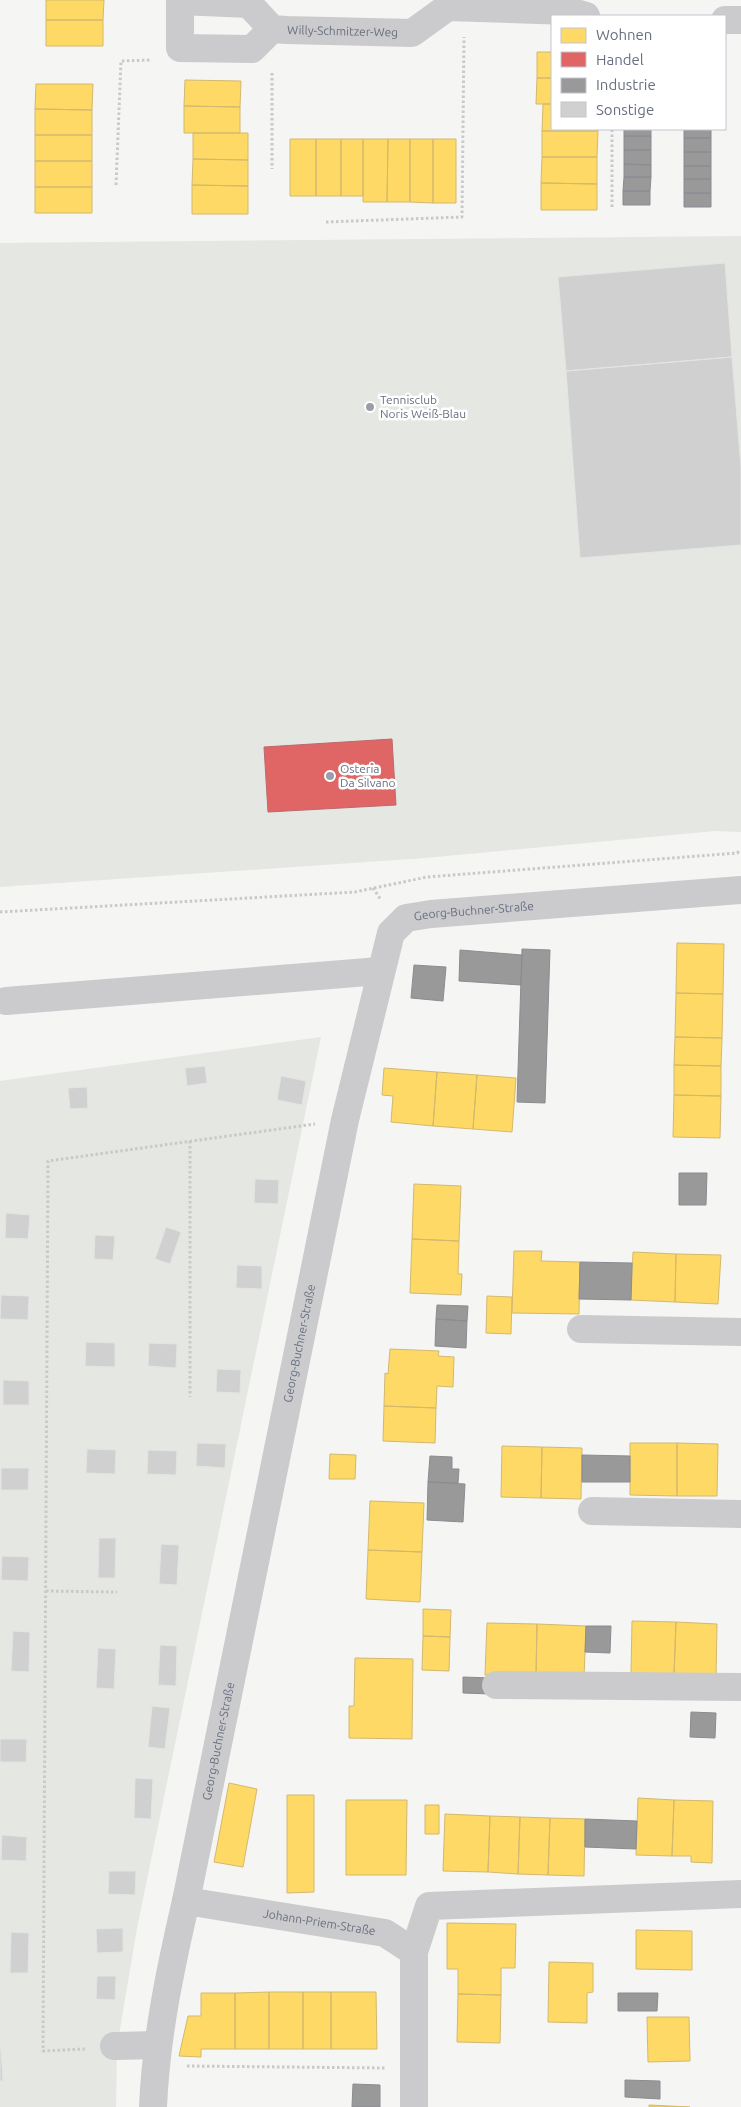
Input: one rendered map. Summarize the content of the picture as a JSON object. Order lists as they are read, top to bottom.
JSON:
{
  "streets": {
    "street": ["Willy-Schmitzer-Weg", "Georg-Buchner-Straße", "Johann-Priem-Straße"]
  },
  "crossings": [
    ["Georg-Buchner-Straße", "Johann-Priem-Straße"]
  ],
  "places": ["Tennisclub Noris Weiß-Blau", "Osteria Da Silvano"],
  "legend": [
    "Wohnen",
    "Handel",
    "Industrie",
    "Sonstige"
  ]
}
